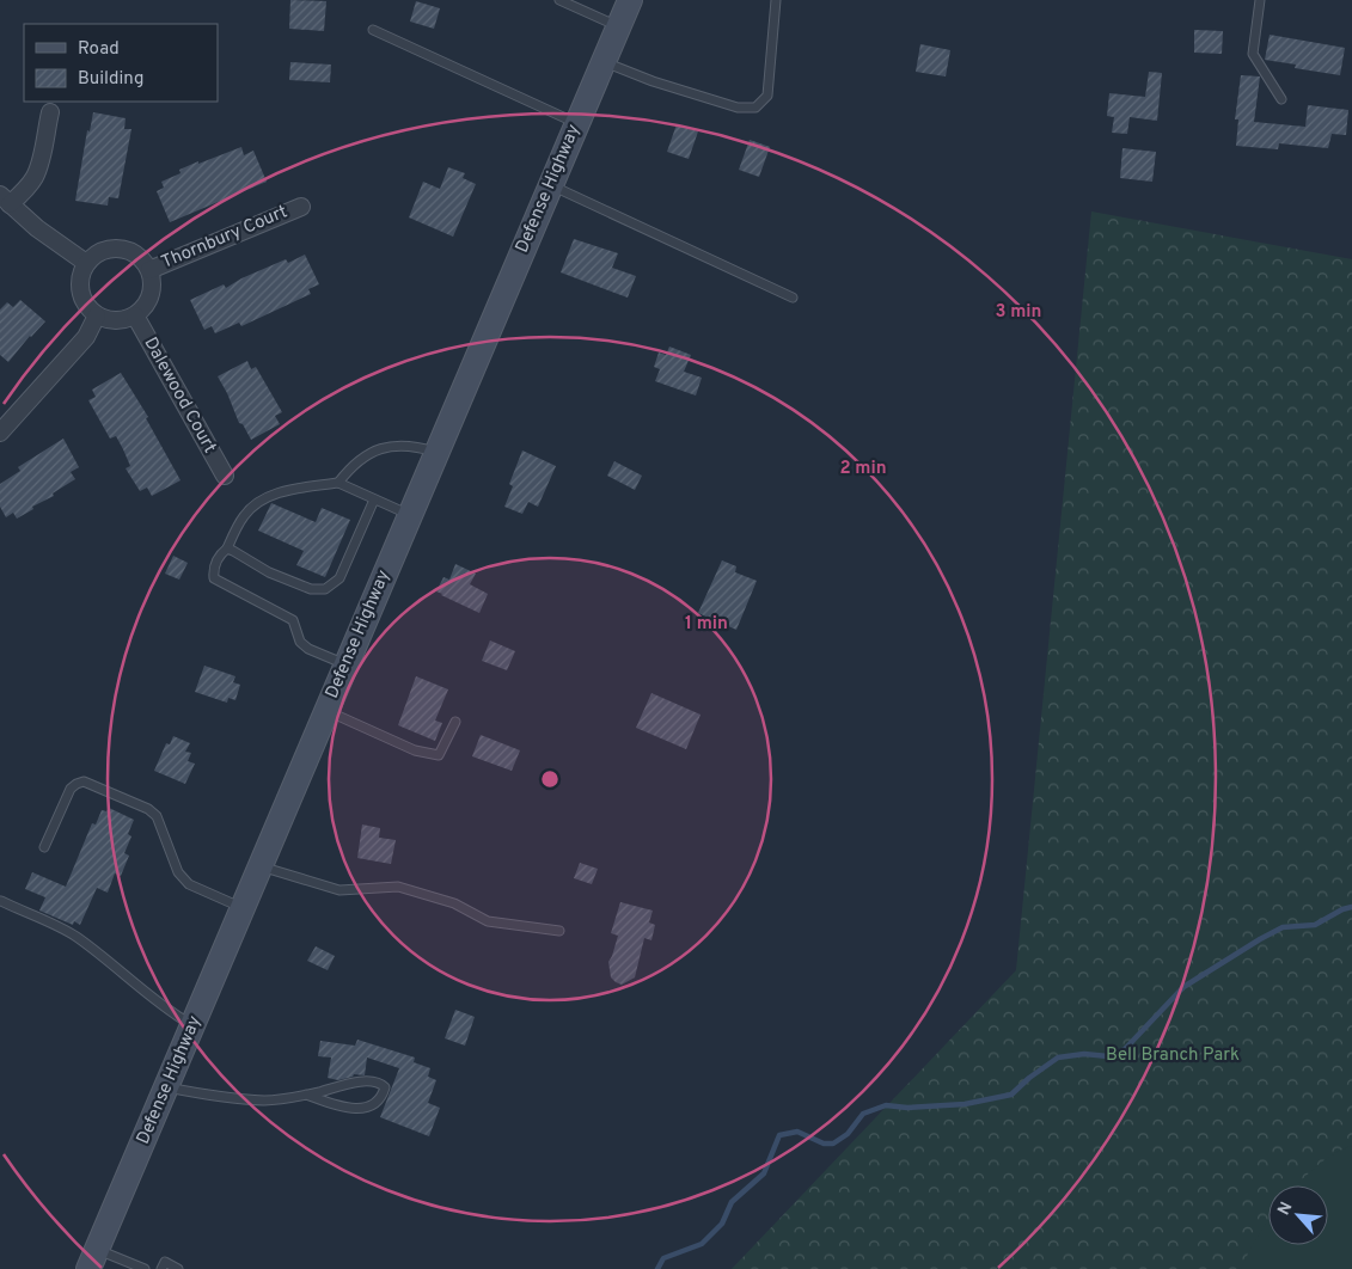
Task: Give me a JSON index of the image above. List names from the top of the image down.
{
  "streets": {
    "main road": ["Defense Highway"],
    "street": ["Thornbury Court", "Dalewood Court"]
  },
  "crossings": [
    ["Thornbury Court", "Dalewood Court"]
  ],
  "parks": ["Bell Branch Park"],
  "legend": ["Road", "Building"],
  "north": "top left",
  "rings": ["3 min", "2 min", "1 min"]
}
